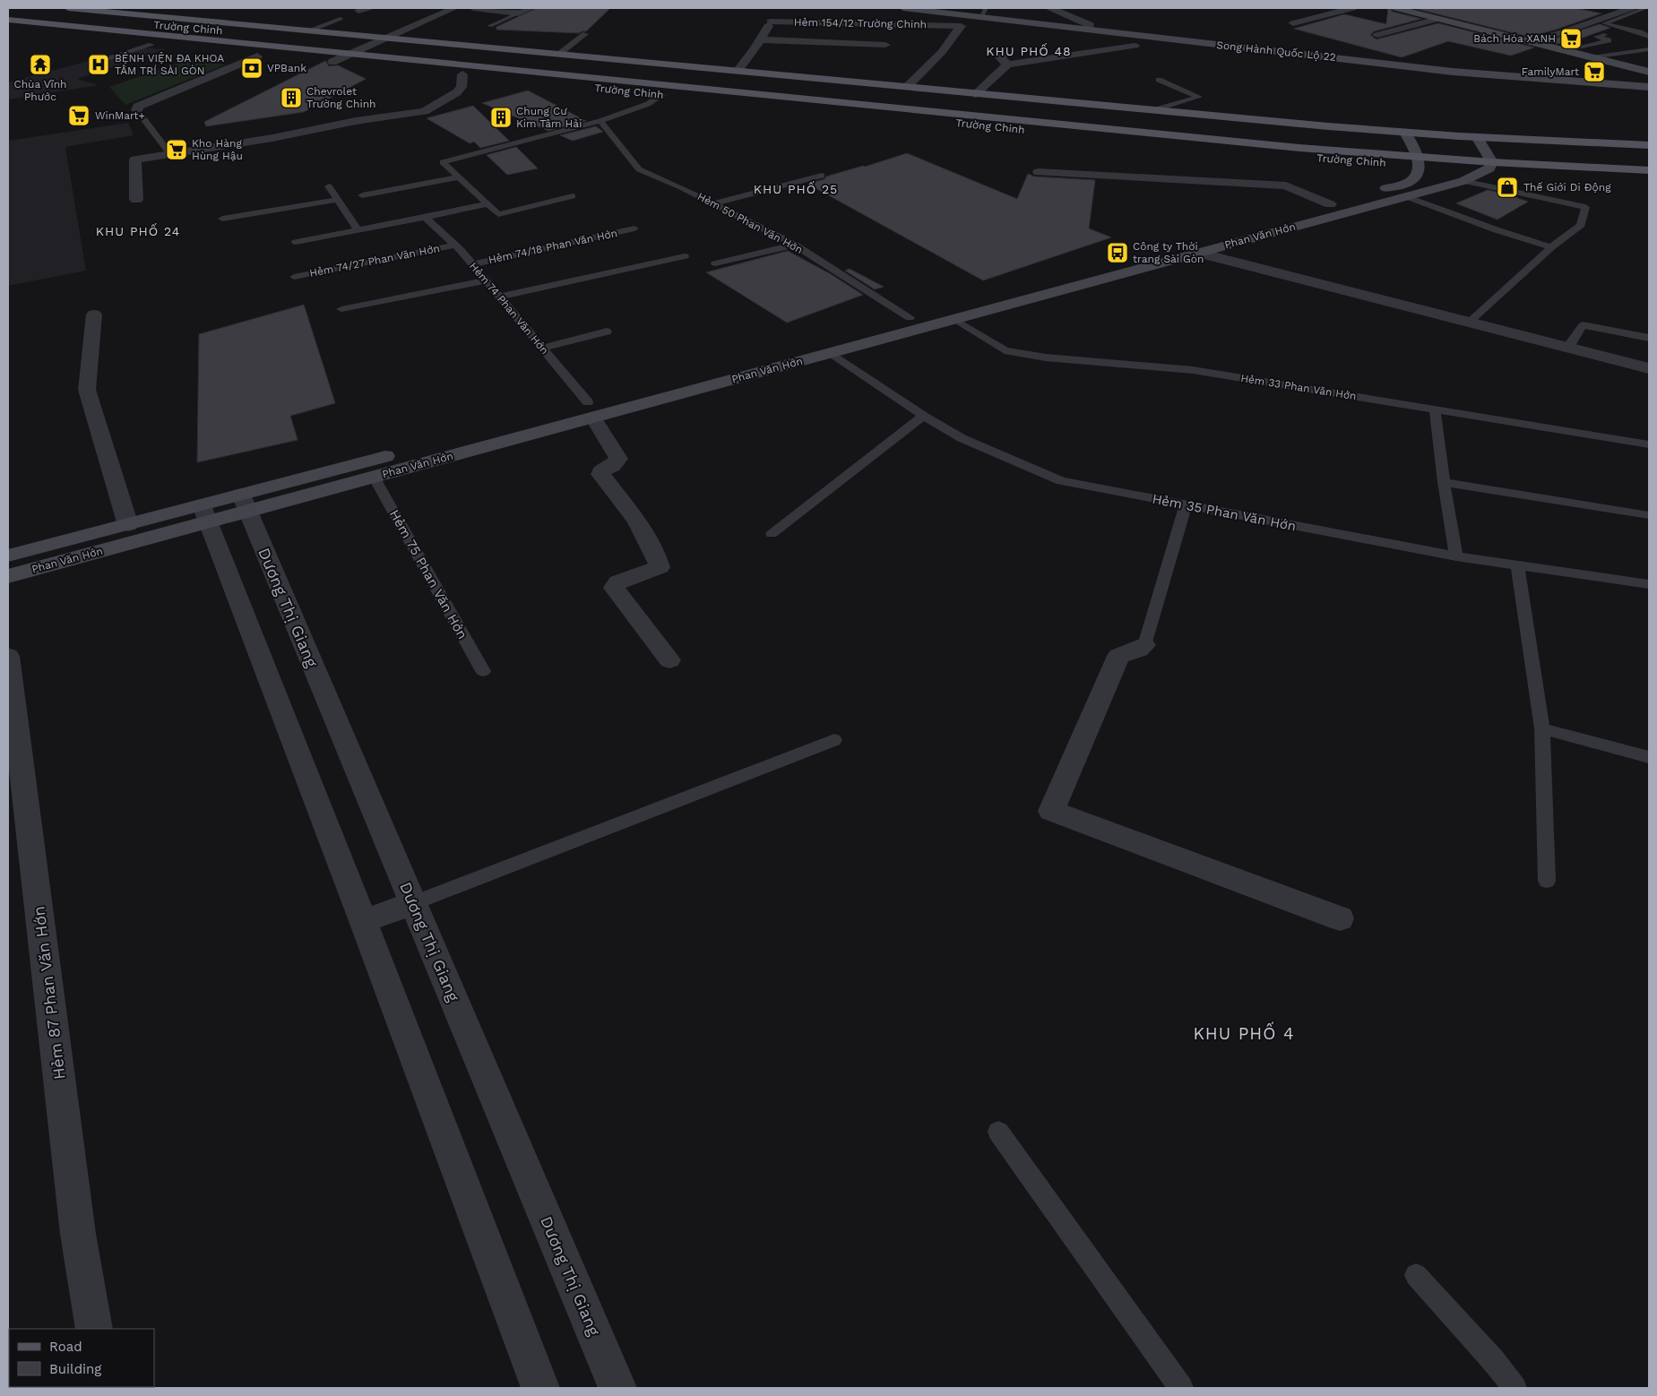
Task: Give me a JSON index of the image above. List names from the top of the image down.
{
  "streets": {
    "main road": ["Trường Chinh", "Song Hành Quốc Lộ 22", "Phan Văn Hớn"],
    "street": ["Hẻm 154/12 Trường Chinh", "Dương Thị Giang", "Hẻm 87 Phan Văn Hớn"],
    "lane": [
      "Hẻm 50 Phan Văn Hớn",
      "Hẻm 74/18 Phan Văn Hớn",
      "Hẻm 74/27 Phan Văn Hớn",
      "Hẻm 74 Phan Văn Hớn",
      "Hẻm 33 Phan Văn Hớn",
      "Hẻm 35 Phan Văn Hớn",
      "Hẻm 75 Phan Văn Hớn"
    ]
  },
  "crossings": [
    ["Hẻm 154/12 Trường Chinh", "Trường Chinh"],
    ["Trường Chinh", "Phan Văn Hớn"],
    ["Hẻm 50 Phan Văn Hớn", "Phan Văn Hớn"],
    ["Phan Văn Hớn", "Hẻm 74 Phan Văn Hớn"],
    ["Phan Văn Hớn", "Hẻm 33 Phan Văn Hớn"],
    ["Phan Văn Hớn", "Hẻm 35 Phan Văn Hớn"],
    ["Phan Văn Hớn", "Hẻm 75 Phan Văn Hớn"],
    ["Phan Văn Hớn", "Dương Thị Giang"],
    ["Hẻm 74/18 Phan Văn Hớn", "Hẻm 74 Phan Văn Hớn"],
    ["Hẻm 74/27 Phan Văn Hớn", "Hẻm 74 Phan Văn Hớn"]
  ],
  "districts": [
    "KHU PHỐ 48",
    "KHU PHỐ 25",
    "KHU PHỐ 24",
    "KHU PHỐ 4"
  ],
  "places": {
    "supermarket": [
      "Bách Hóa XANH",
      "FamilyMart",
      "WinMart+",
      "Kho Hàng Hùng Hậu"
    ],
    "temple": ["Chùa Vĩnh Phước"],
    "hospital": ["BỆNH VIỆN ĐA KHOA TÂM TRÍ SÀI GÒN"],
    "bank": ["VPBank"],
    "building": ["Chevrolet Trường Chinh", "Chung Cư Kim Tâm Hải"],
    "shop": ["Thế Giới Di Động"],
    "bus stop": ["Công ty Thời trang Sài Gòn"]
  },
  "legend": ["Road", "Building"]
}
